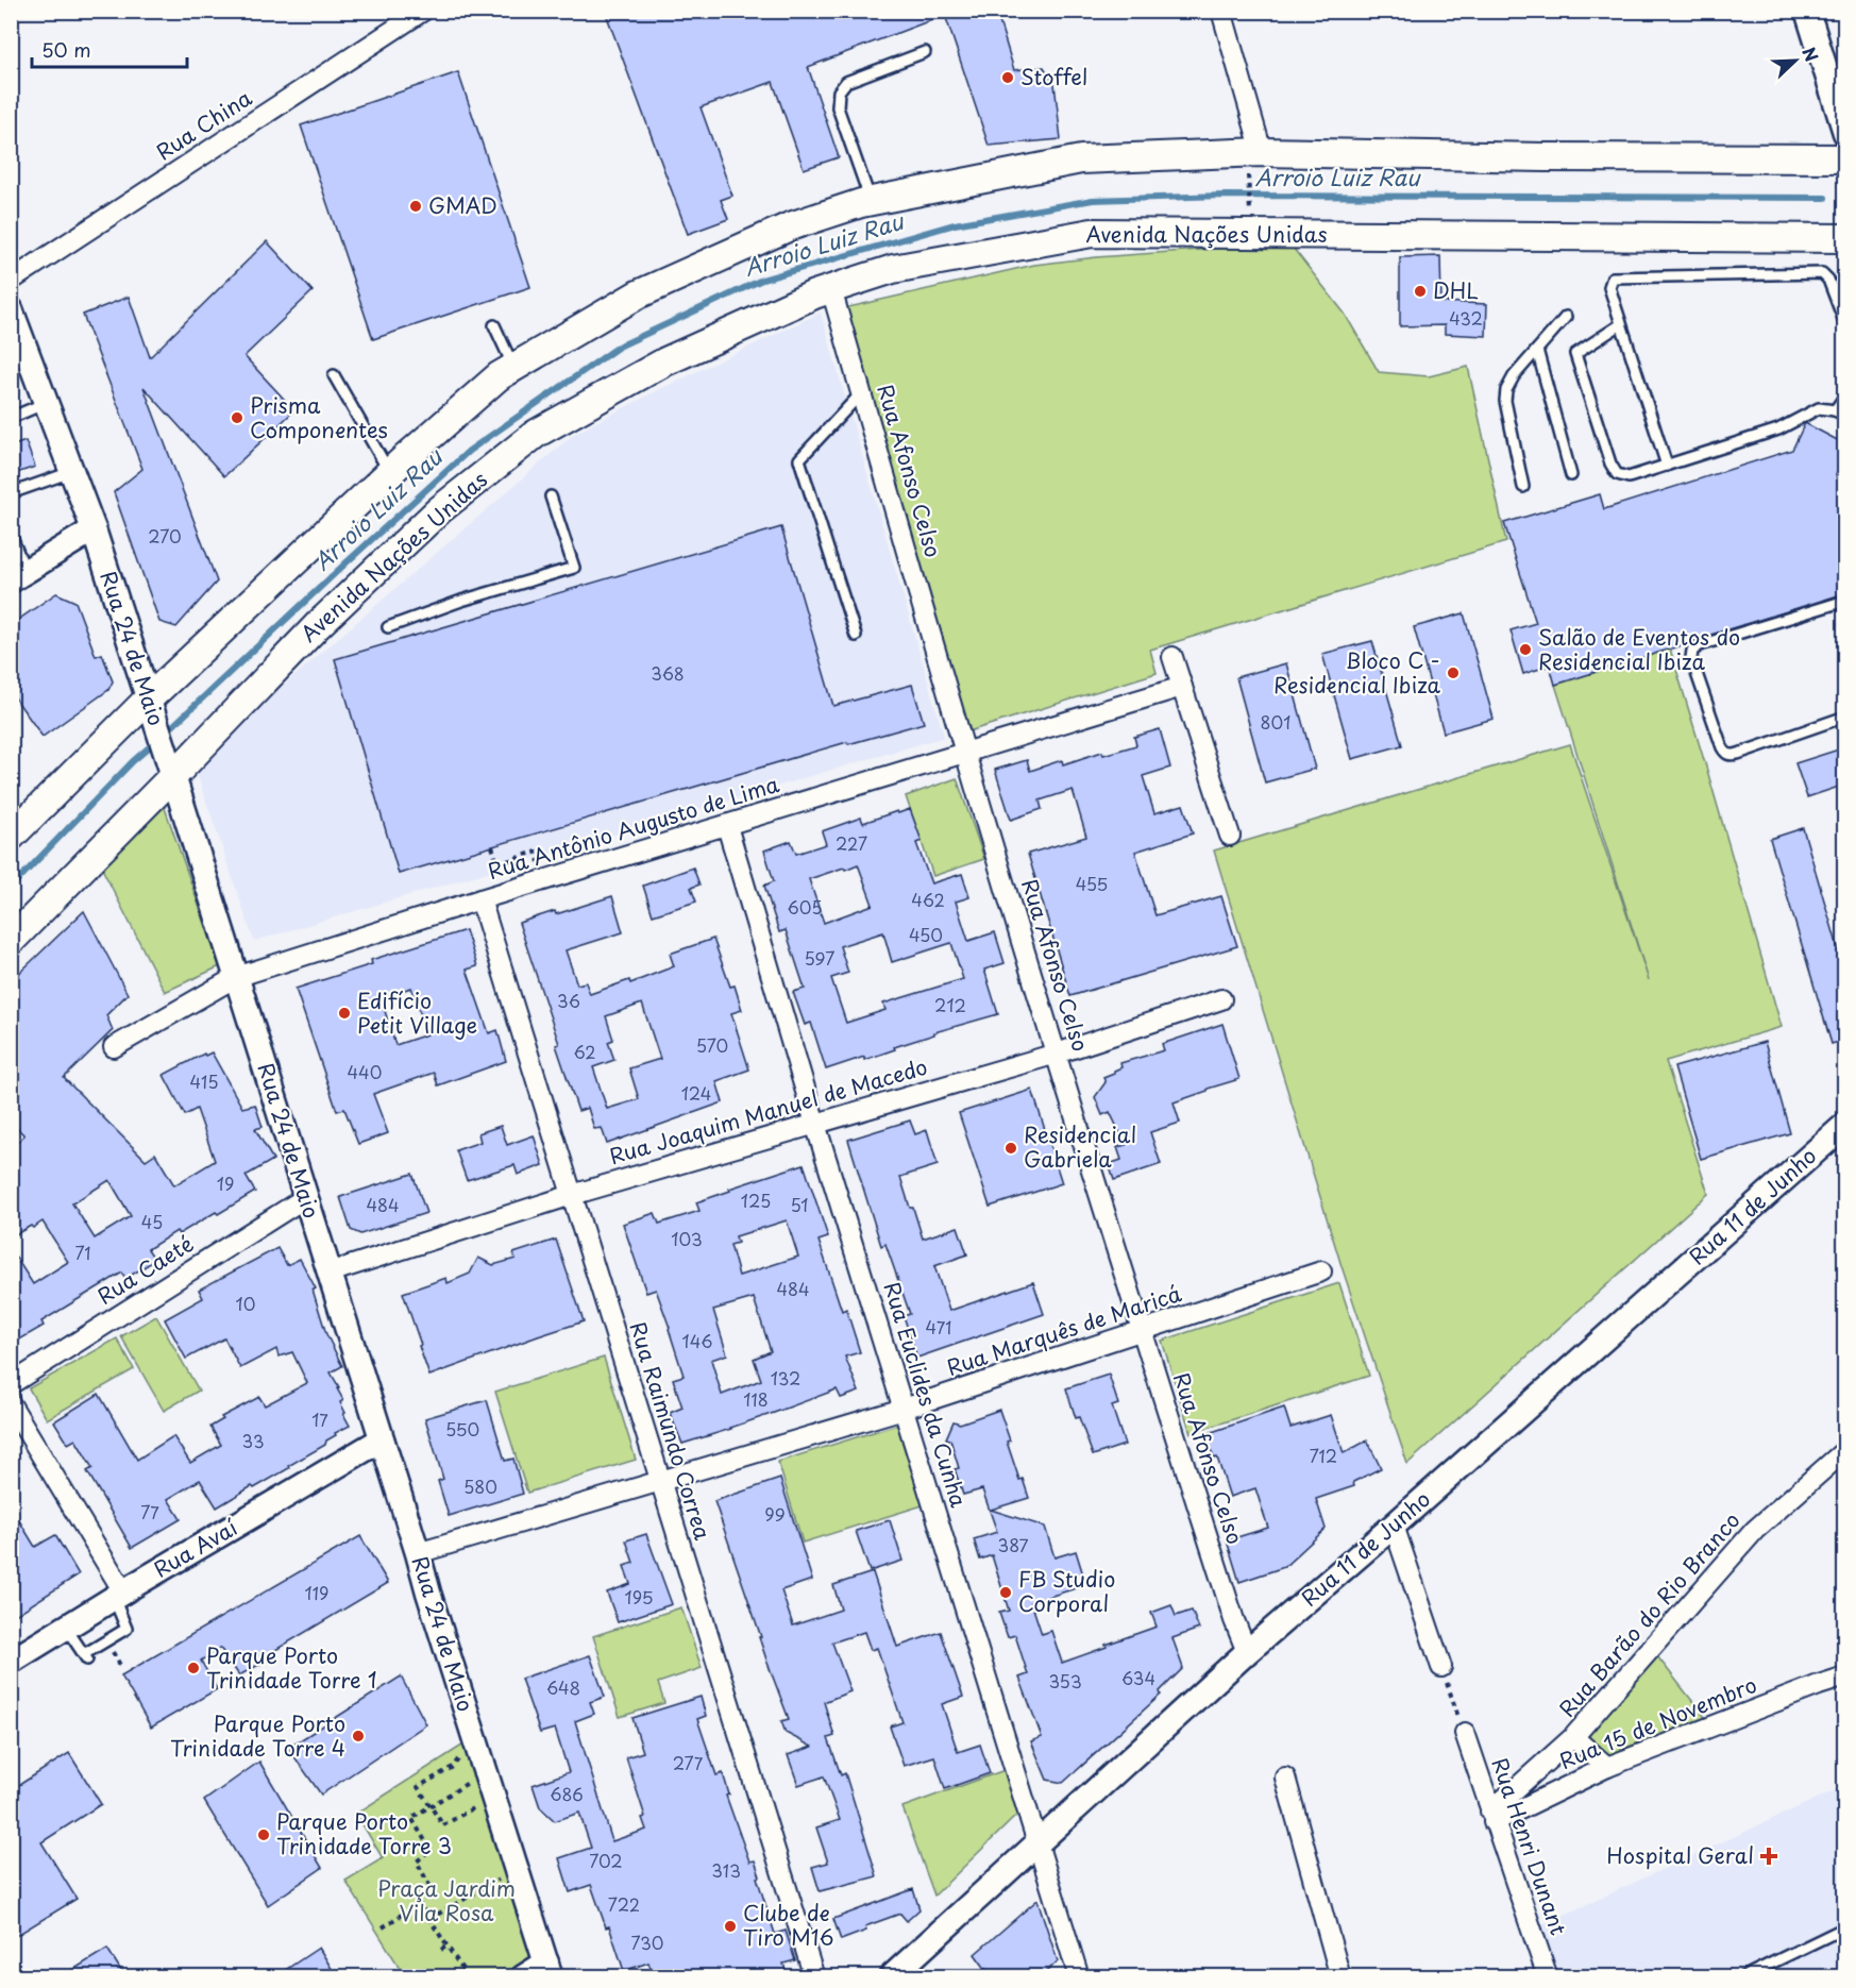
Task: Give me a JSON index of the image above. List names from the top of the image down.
{
  "streets": {
    "main road": ["Avenida Nações Unidas"],
    "street": [
      "Rua China",
      "Rua Afonso Celso",
      "Rua 24 de Maio",
      "Rua Antônio Augusto de Lima",
      "Rua Joaquim Manuel de Macedo",
      "Rua 11 de Junho",
      "Rua Caeté",
      "Rua Marquês de Maricá",
      "Rua Euclides da Cunha",
      "Rua Raimundo Correa",
      "Rua Avaí",
      "Rua Barão do Rio Branco",
      "Rua 15 de Novembro",
      "Rua Henri Dunant"
    ]
  },
  "crossings": [
    ["Avenida Nações Unidas", "Rua Afonso Celso"],
    ["Avenida Nações Unidas", "Rua 24 de Maio"],
    ["Rua Afonso Celso", "Rua Antônio Augusto de Lima"],
    ["Rua Afonso Celso", "Rua Joaquim Manuel de Macedo"],
    ["Rua Afonso Celso", "Rua 11 de Junho"],
    ["Rua Afonso Celso", "Rua Marquês de Maricá"],
    ["Rua 24 de Maio", "Rua Antônio Augusto de Lima"],
    ["Rua 24 de Maio", "Rua Joaquim Manuel de Macedo"],
    ["Rua 24 de Maio", "Rua Caeté"],
    ["Rua 24 de Maio", "Rua Marquês de Maricá"],
    ["Rua 24 de Maio", "Rua Avaí"],
    ["Rua Antônio Augusto de Lima", "Rua Euclides da Cunha"],
    ["Rua Antônio Augusto de Lima", "Rua Raimundo Correa"],
    ["Rua Joaquim Manuel de Macedo", "Rua Euclides da Cunha"],
    ["Rua Joaquim Manuel de Macedo", "Rua Raimundo Correa"],
    ["Rua 11 de Junho", "Rua Euclides da Cunha"],
    ["Rua Marquês de Maricá", "Rua Euclides da Cunha"],
    ["Rua Marquês de Maricá", "Rua Raimundo Correa"],
    ["Rua Barão do Rio Branco", "Rua 15 de Novembro"],
    ["Rua Barão do Rio Branco", "Rua Henri Dunant"],
    ["Rua 15 de Novembro", "Rua Henri Dunant"]
  ],
  "water": ["Arroio Luiz Rau"],
  "parks": ["Praça Jardim Vila Rosa"],
  "places": {
    "other": [
      "Stoffel",
      "GMAD",
      "DHL",
      "Prisma Componentes",
      "Salão de Eventos do Residencial Ibiza",
      "Bloco C - Residencial Ibiza",
      "Edifício Petit Village",
      "Residencial Gabriela",
      "FB Studio Corporal",
      "Parque Porto Trinidade Torre 1",
      "Parque Porto Trinidade Torre 4",
      "Parque Porto Trinidade Torre 3",
      "Clube de Tiro M16"
    ],
    "health": ["Hospital Geral"]
  },
  "house_numbers": [
    "432",
    "270",
    "368",
    "801",
    "227",
    "455",
    "462",
    "605",
    "450",
    "597",
    "36",
    "212",
    "570",
    "62",
    "440",
    "415",
    "124",
    "19",
    "125",
    "484",
    "51",
    "45",
    "103",
    "71",
    "484",
    "10",
    "471",
    "146",
    "132",
    "118",
    "17",
    "550",
    "33",
    "712",
    "580",
    "77",
    "99",
    "387",
    "119",
    "195",
    "634",
    "353",
    "648",
    "277",
    "686",
    "702",
    "313",
    "722",
    "730"
  ],
  "scale_bar": "50 m",
  "north": "top right"
}
